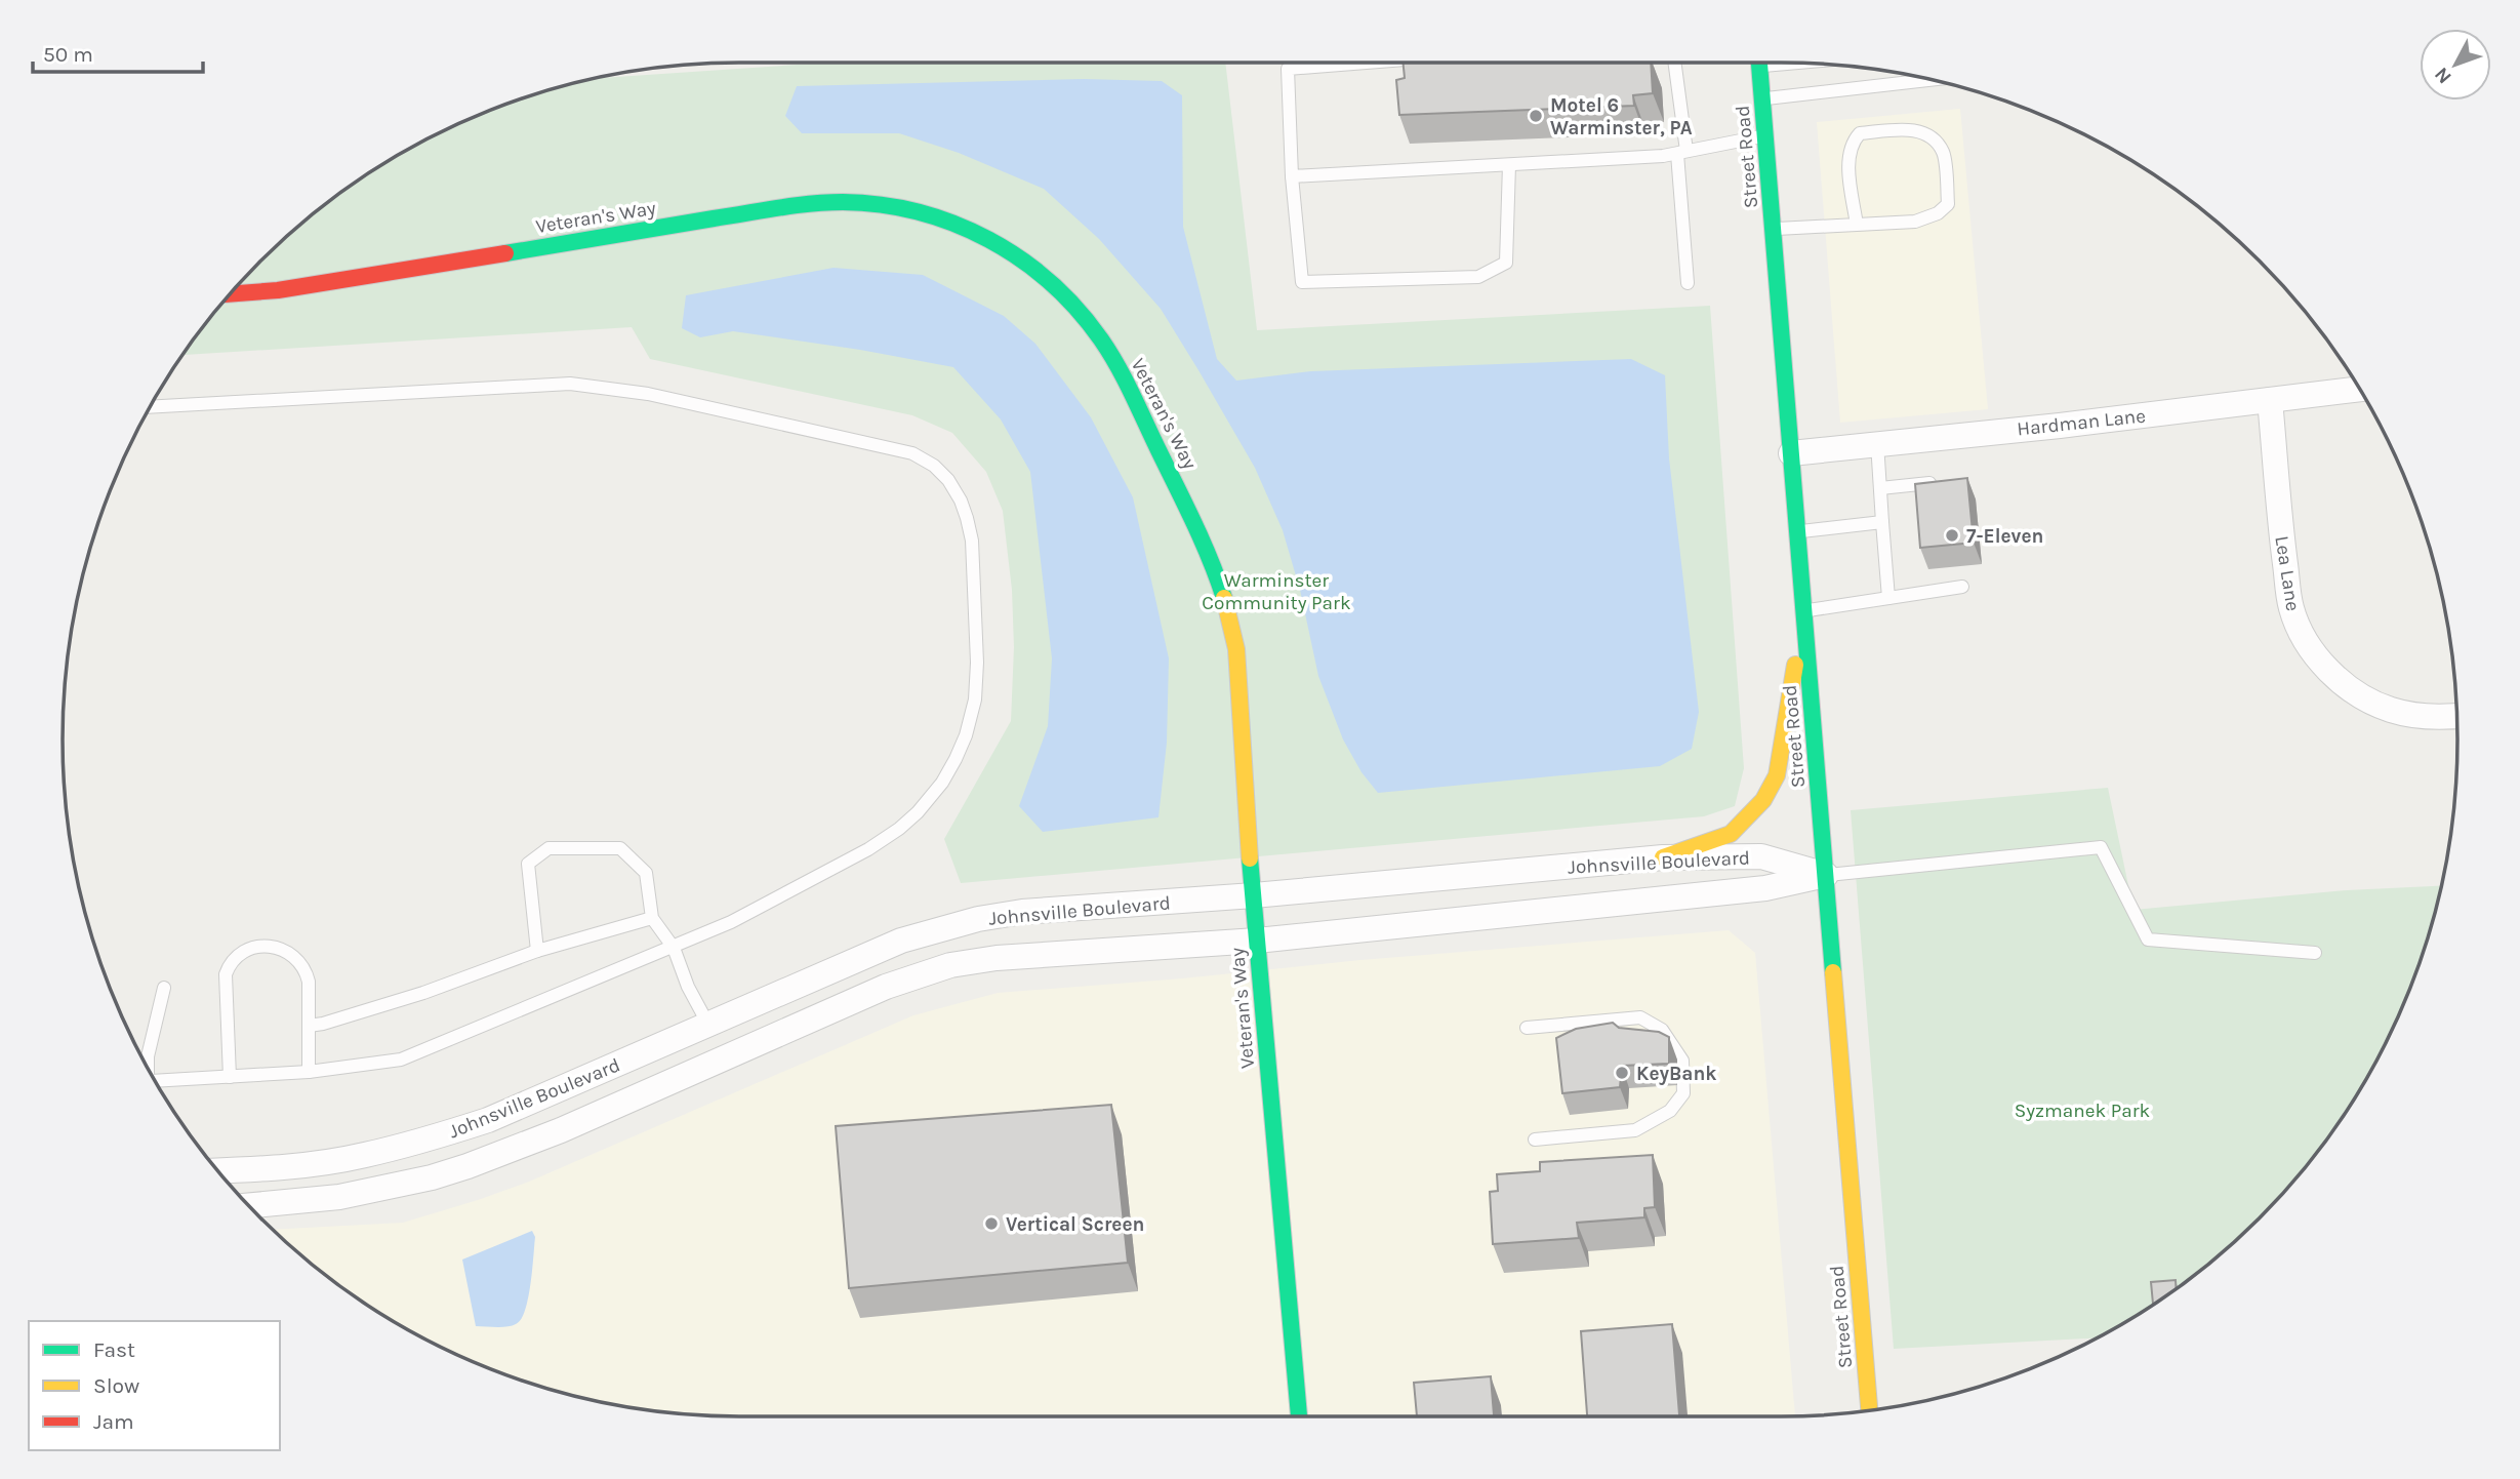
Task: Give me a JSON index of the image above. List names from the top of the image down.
{
  "streets": {
    "street": [
      "Street Road",
      "Veteran's Way",
      "Hardman Lane",
      "Lea Lane",
      "Johnsville Boulevard"
    ]
  },
  "crossings": [
    ["Street Road", "Hardman Lane"],
    ["Street Road", "Johnsville Boulevard"],
    ["Veteran's Way", "Johnsville Boulevard"],
    ["Hardman Lane", "Lea Lane"]
  ],
  "parks": ["Warminster Community Park", "Syzmanek Park"],
  "places": [
    "Motel 6 Warminster, PA",
    "7-Eleven",
    "KeyBank",
    "Vertical Screen"
  ],
  "legend": ["Fast", "Slow", "Jam"],
  "scale_bar": "50 m",
  "north": "bottom left"
}
